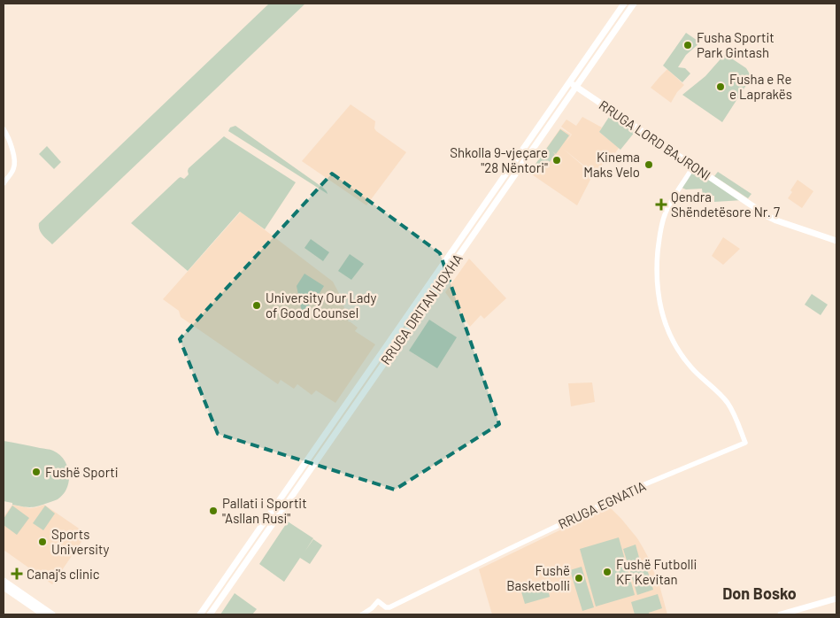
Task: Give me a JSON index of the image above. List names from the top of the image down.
{
  "streets": {
    "main road": ["RRUGA LORD BAJRONI", "RRUGA DRITAN HOXHA"],
    "street": ["RRUGA EGNATIA"]
  },
  "crossings": [
    ["RRUGA LORD BAJRONI", "RRUGA DRITAN HOXHA"],
    ["RRUGA LORD BAJRONI", "RRUGA EGNATIA"]
  ],
  "districts": ["Don Bosko"],
  "places": {
    "other": [
      "Fusha Sportit Park Gintash",
      "Fusha e Re e Laprakës",
      "Shkolla 9-vjeçare \"28 Nëntori\"",
      "Kinema Maks Velo",
      "University Our Lady of Good Counsel",
      "Fushë Sporti",
      "Pallati i Sportit \"Asllan Rusi\"",
      "Sports University",
      "Fushë Futbolli KF Kevitan",
      "Fushë Basketbolli"
    ],
    "health": ["Qendra Shëndetësore Nr. 7", "Canaj's clinic"]
  }
}
